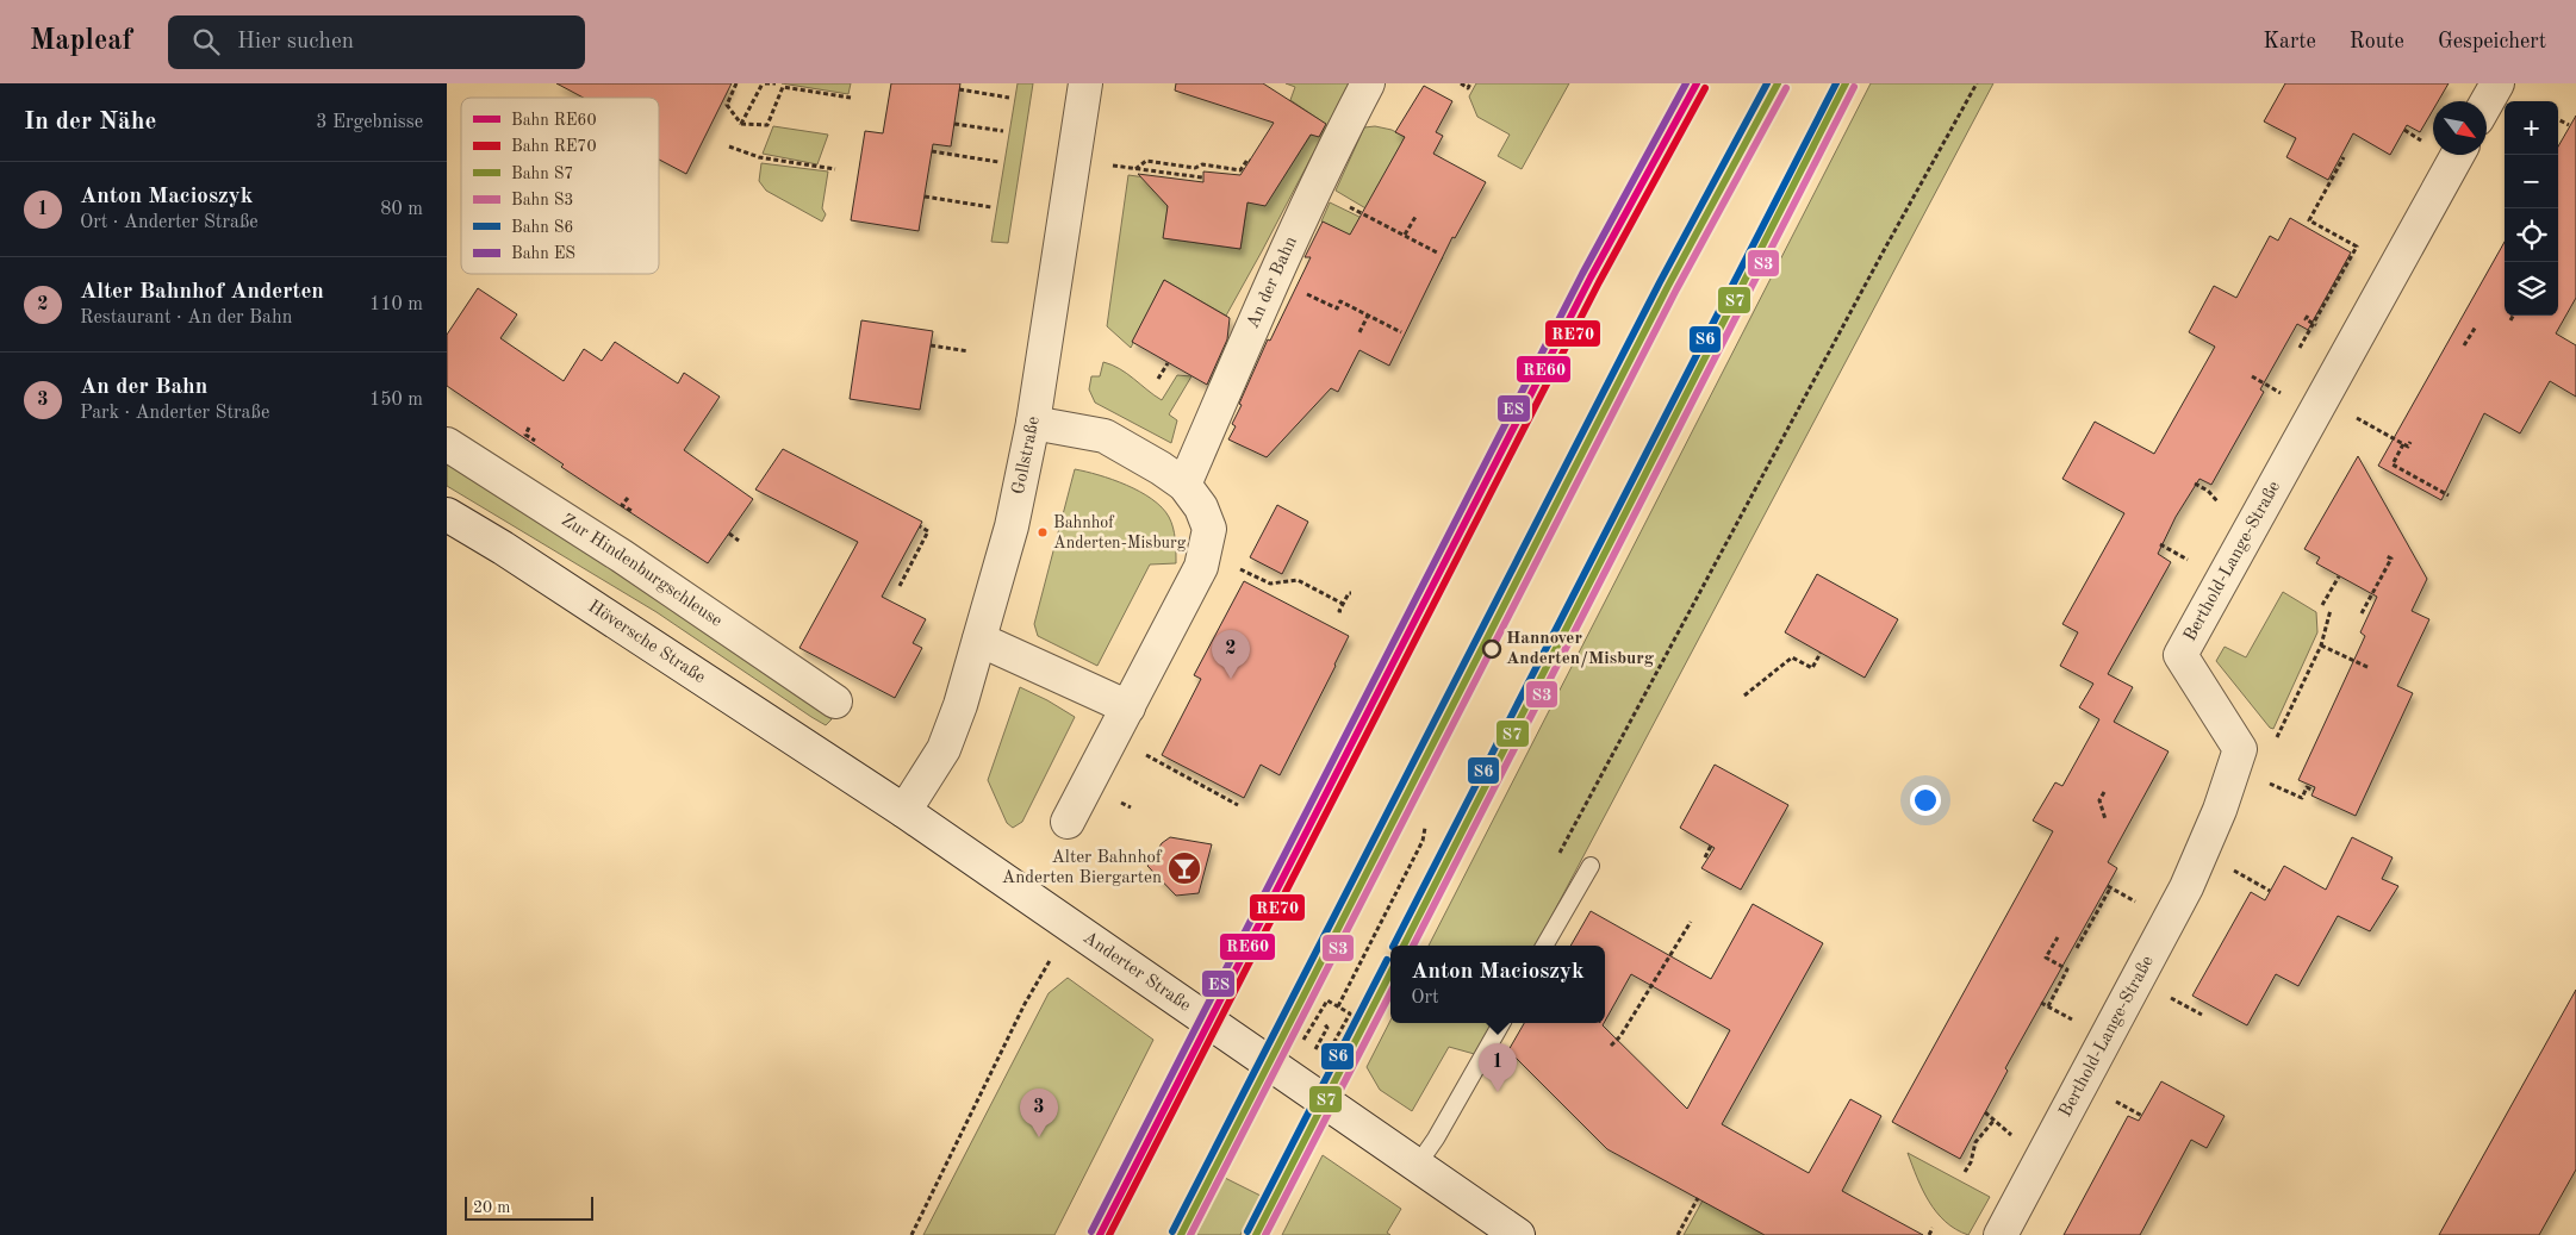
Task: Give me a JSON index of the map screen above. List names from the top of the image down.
{
  "streets": {
    "street": [
      "An der Bahn",
      "Gollstraße",
      "Berthold-Lange-Straße",
      "Zur Hindenburgschleuse",
      "Höversche Straße",
      "Anderter Straße"
    ]
  },
  "crossings": [
    ["Gollstraße", "Anderter Straße"],
    ["Höversche Straße", "Anderter Straße"]
  ],
  "places": {
    "other": ["Bahnhof Anderten-Misburg", "Hannover Anderten/Misburg"],
    "bar": ["Alter Bahnhof Anderten Biergarten"]
  },
  "lines": [
    "rail line RE60",
    "rail line S7",
    "rail line S6",
    "rail line ES",
    "rail line S3",
    "rail line RE70"
  ],
  "legend": [
    "Bahn RE60",
    "Bahn RE70",
    "Bahn S7",
    "Bahn S3",
    "Bahn S6",
    "Bahn ES"
  ],
  "scale_bar": "20 m",
  "north": "bottom right",
  "page": {
    "header": "Mapleaf",
    "search": "Hier suchen",
    "nav": ["Karte", "Route", "Gespeichert"],
    "heading": ["In der Nähe", "3 Ergebnisse"],
    "map_buttons": ["+", "−"],
    "list": [
      {
        "mark": "1",
        "name": "Anton Macioszyk",
        "note": "Ort · Anderter Straße",
        "value": "80 m"
      },
      {
        "mark": "2",
        "name": "Alter Bahnhof Anderten",
        "note": "Restaurant · An der Bahn",
        "value": "110 m"
      },
      {
        "mark": "3",
        "name": "An der Bahn",
        "note": "Park · Anderter Straße",
        "value": "150 m"
      }
    ],
    "pins": ["2", "1", "3"],
    "popup": ["Anton Macioszyk", "Ort"],
    "scale": "20 m"
  }
}
